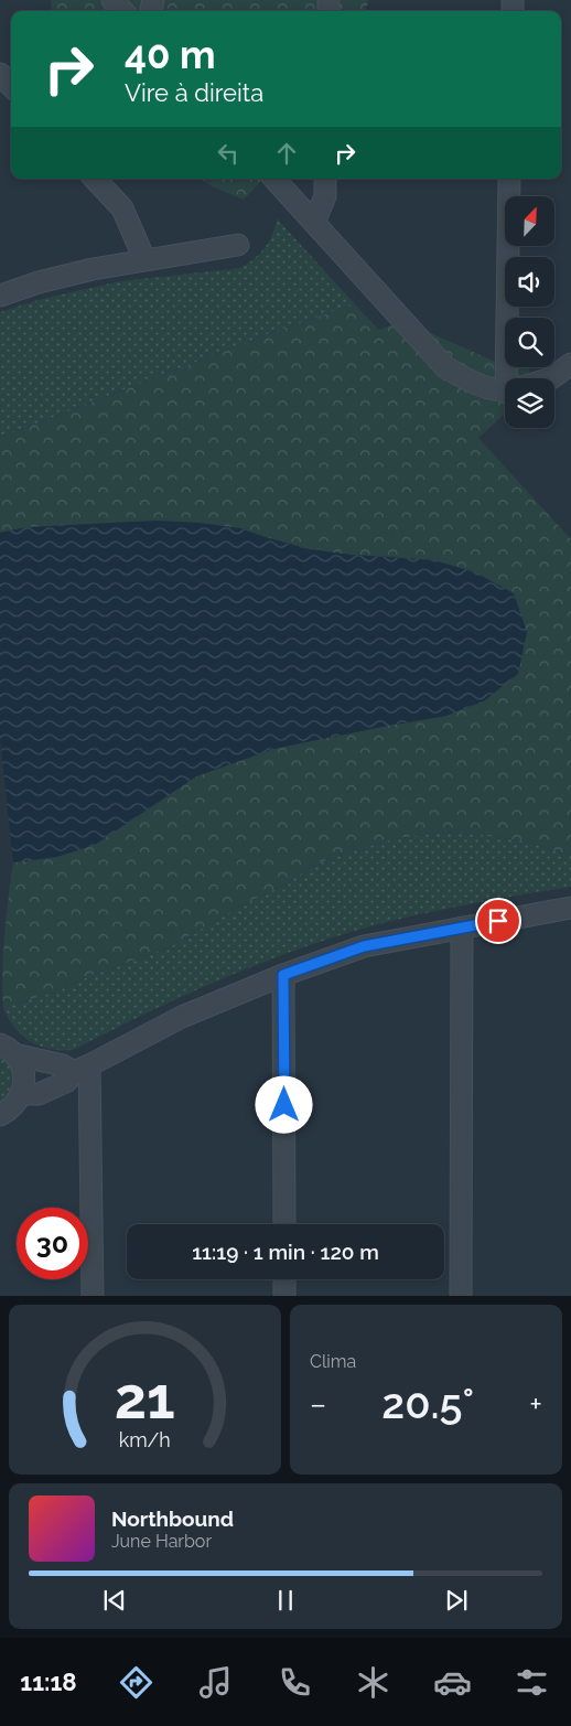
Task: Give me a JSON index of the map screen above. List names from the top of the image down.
{
  "north": "top right",
  "page": {
    "turn": ["40 m", "Vire à direita"],
    "limit": "30",
    "trip": "11:19 · 1 min · 120 m",
    "tile": "Clima",
    "heat": ["−", "20.5°", "+"],
    "song": ["Northbound", "June Harbor"],
    "tabs": "11:18",
    "gauge": ["21", "km/h"]
  }
}
